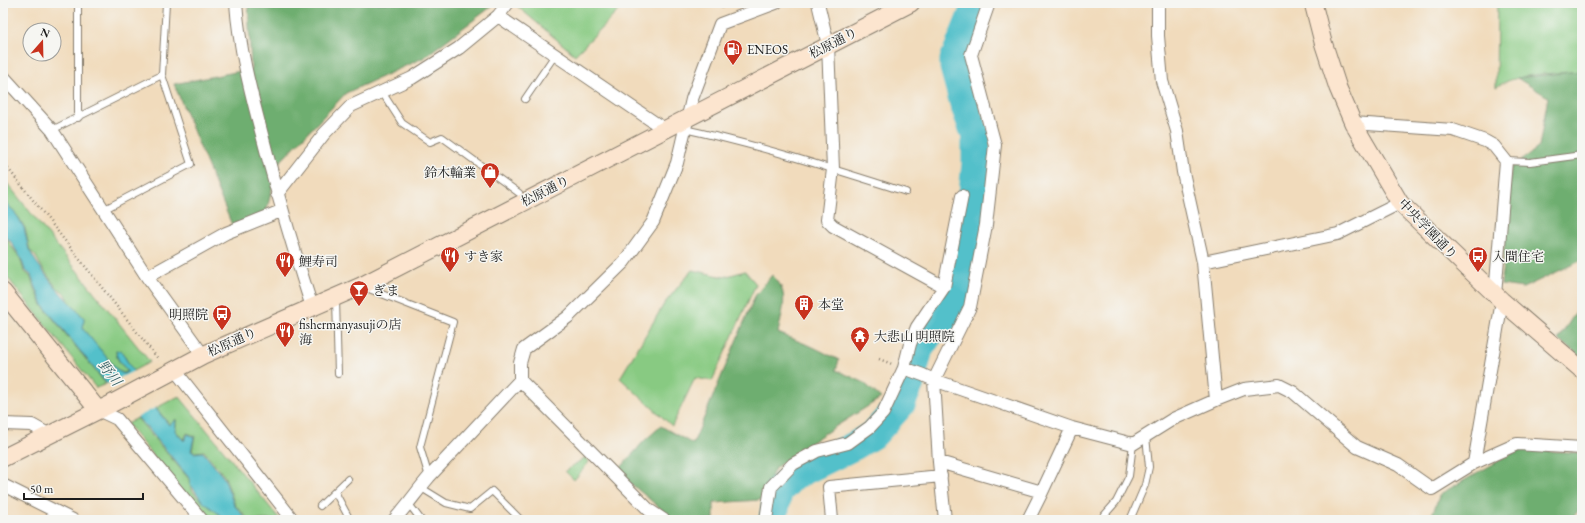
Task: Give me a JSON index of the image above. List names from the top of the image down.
{
  "streets": {
    "main road": ["松原通り", "中央学園通り"]
  },
  "water": ["野川"],
  "places": {
    "fuel station": ["ENEOS"],
    "shop": ["鈴木輪業"],
    "restaurant": ["すき家", "鯉寿司", "fishermanyasujiの店 海"],
    "bus stop": ["入間住宅", "明照院"],
    "bar": ["ぎま"],
    "building": ["本堂"],
    "temple": ["大悲山 明照院"]
  },
  "scale_bar": "50 m",
  "north": "top"
}
